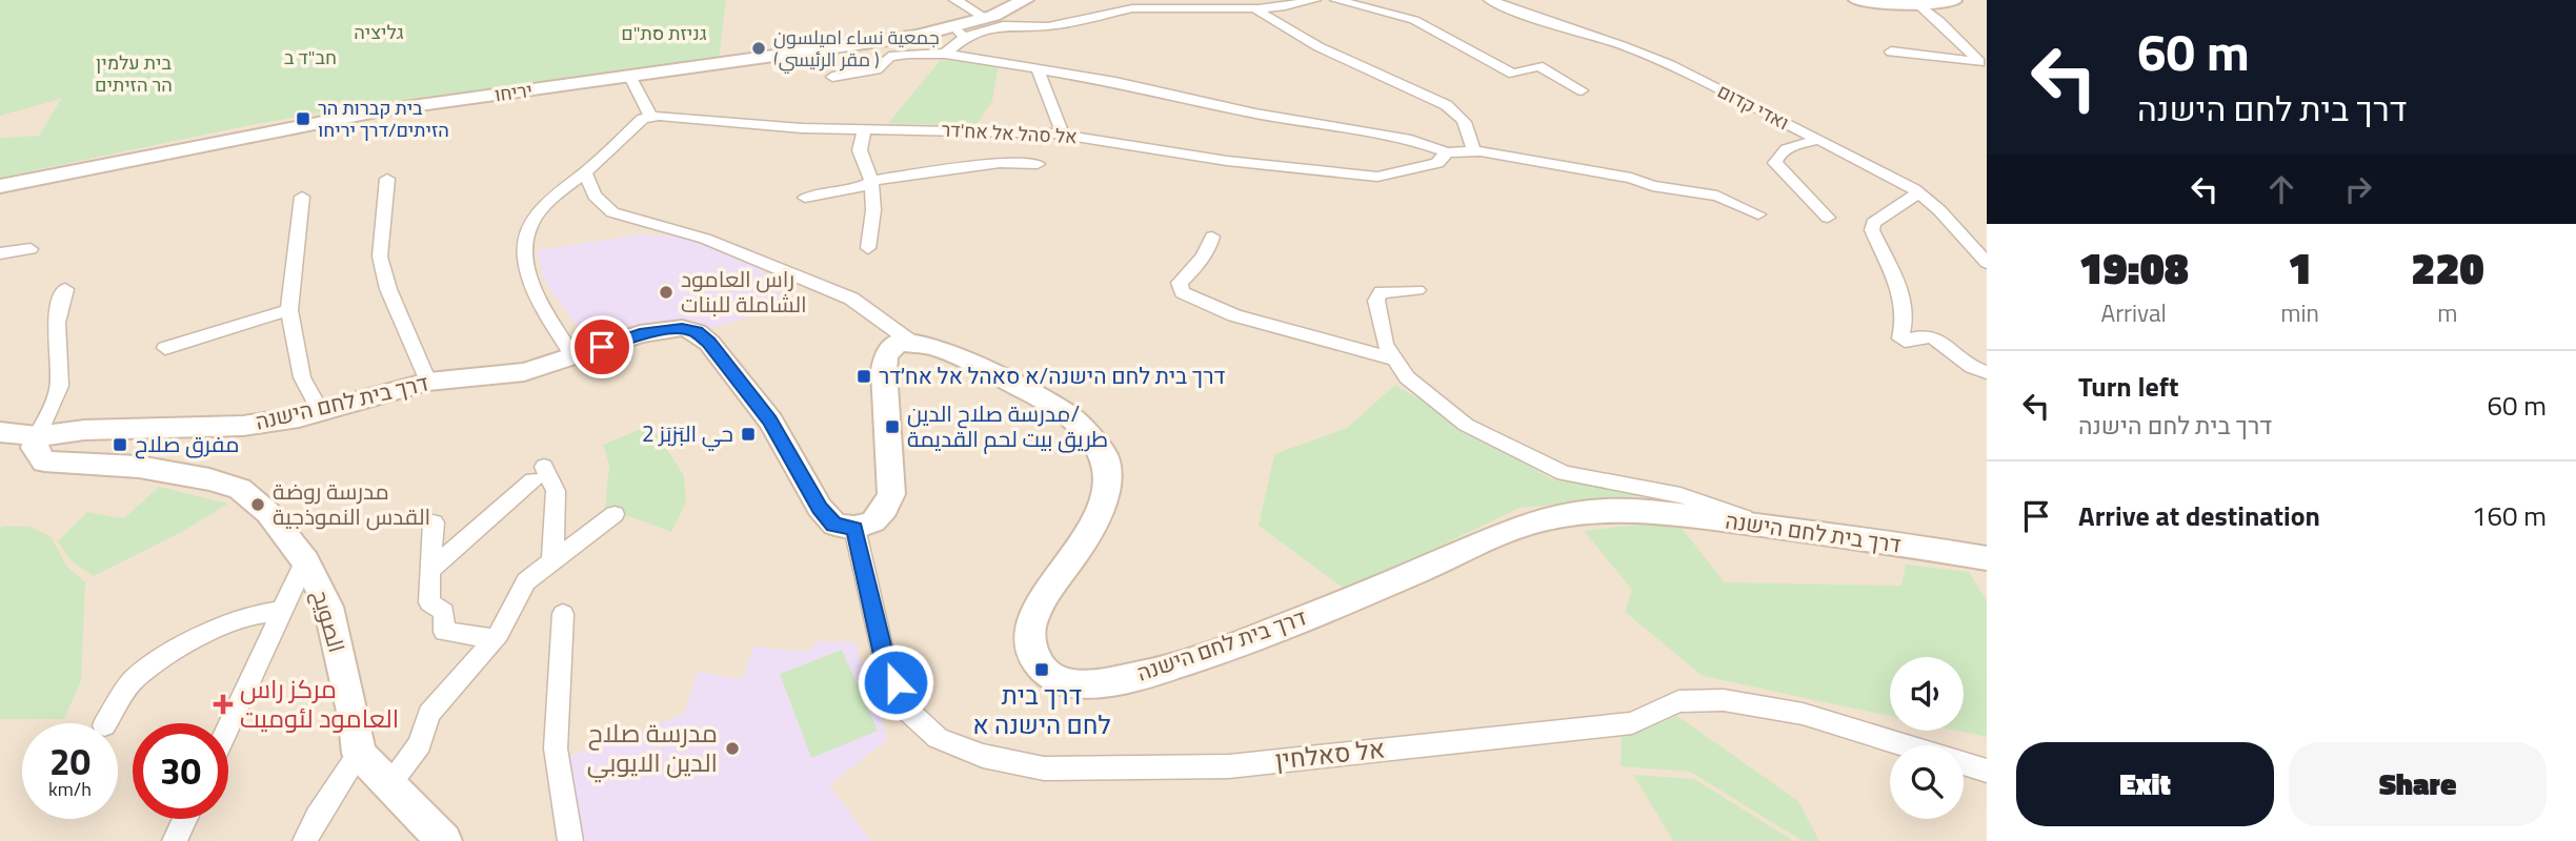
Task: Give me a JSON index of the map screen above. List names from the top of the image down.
{
  "streets": {
    "street": [
      "יריחו",
      "ואדי קדום",
      "אל סהל אל אח'דר",
      "דרך בית לחם הישנה",
      "الصويح",
      "אל סאלחין"
    ]
  },
  "crossings": [
    ["דרך בית לחם הישנה", "الصويح"],
    ["דרך בית לחם הישנה", "אל סאלחין"]
  ],
  "parks": [
    "גליציה",
    "גניזת סת\"ם",
    "חב\"ד ב",
    "בית עלמין הר הזיתים"
  ],
  "places": {
    "other": [
      "جمعية نساء اميلسون (مقر الرئيسي )",
      "راس العامود الشاملة للبنات",
      "مدرسة روضة القدس النموذجية",
      "مدرسة صلاح الدين الايوبي"
    ],
    "transit": [
      "בית קברות הר הזיתים/דרך יריחו",
      "דרך בית לחם הישנה/א סאהל אל אח׳דר",
      "مدرسة صلاح الدين/ طريق بيت لحم القديمة",
      "حي البَزبَز 2",
      "مفرق صلاح",
      "דרך בית לחם הישנה א"
    ],
    "health": ["مركز راس العامود لئوميت"]
  },
  "page": {
    "turn": ["60 m", "דרך בית לחם הישנה"],
    "eta": [
      "19:08",
      "Arrival",
      "1",
      "min",
      "220",
      "m"
    ],
    "list": [
      {
        "name": "Turn left",
        "note": "דרך בית לחם הישנה",
        "value": "60 m"
      },
      {
        "name": "Arrive at destination",
        "value": "160 m"
      }
    ],
    "speed": "20 km/h",
    "limit": "30",
    "buttons": ["Exit", "Share"]
  }
}
